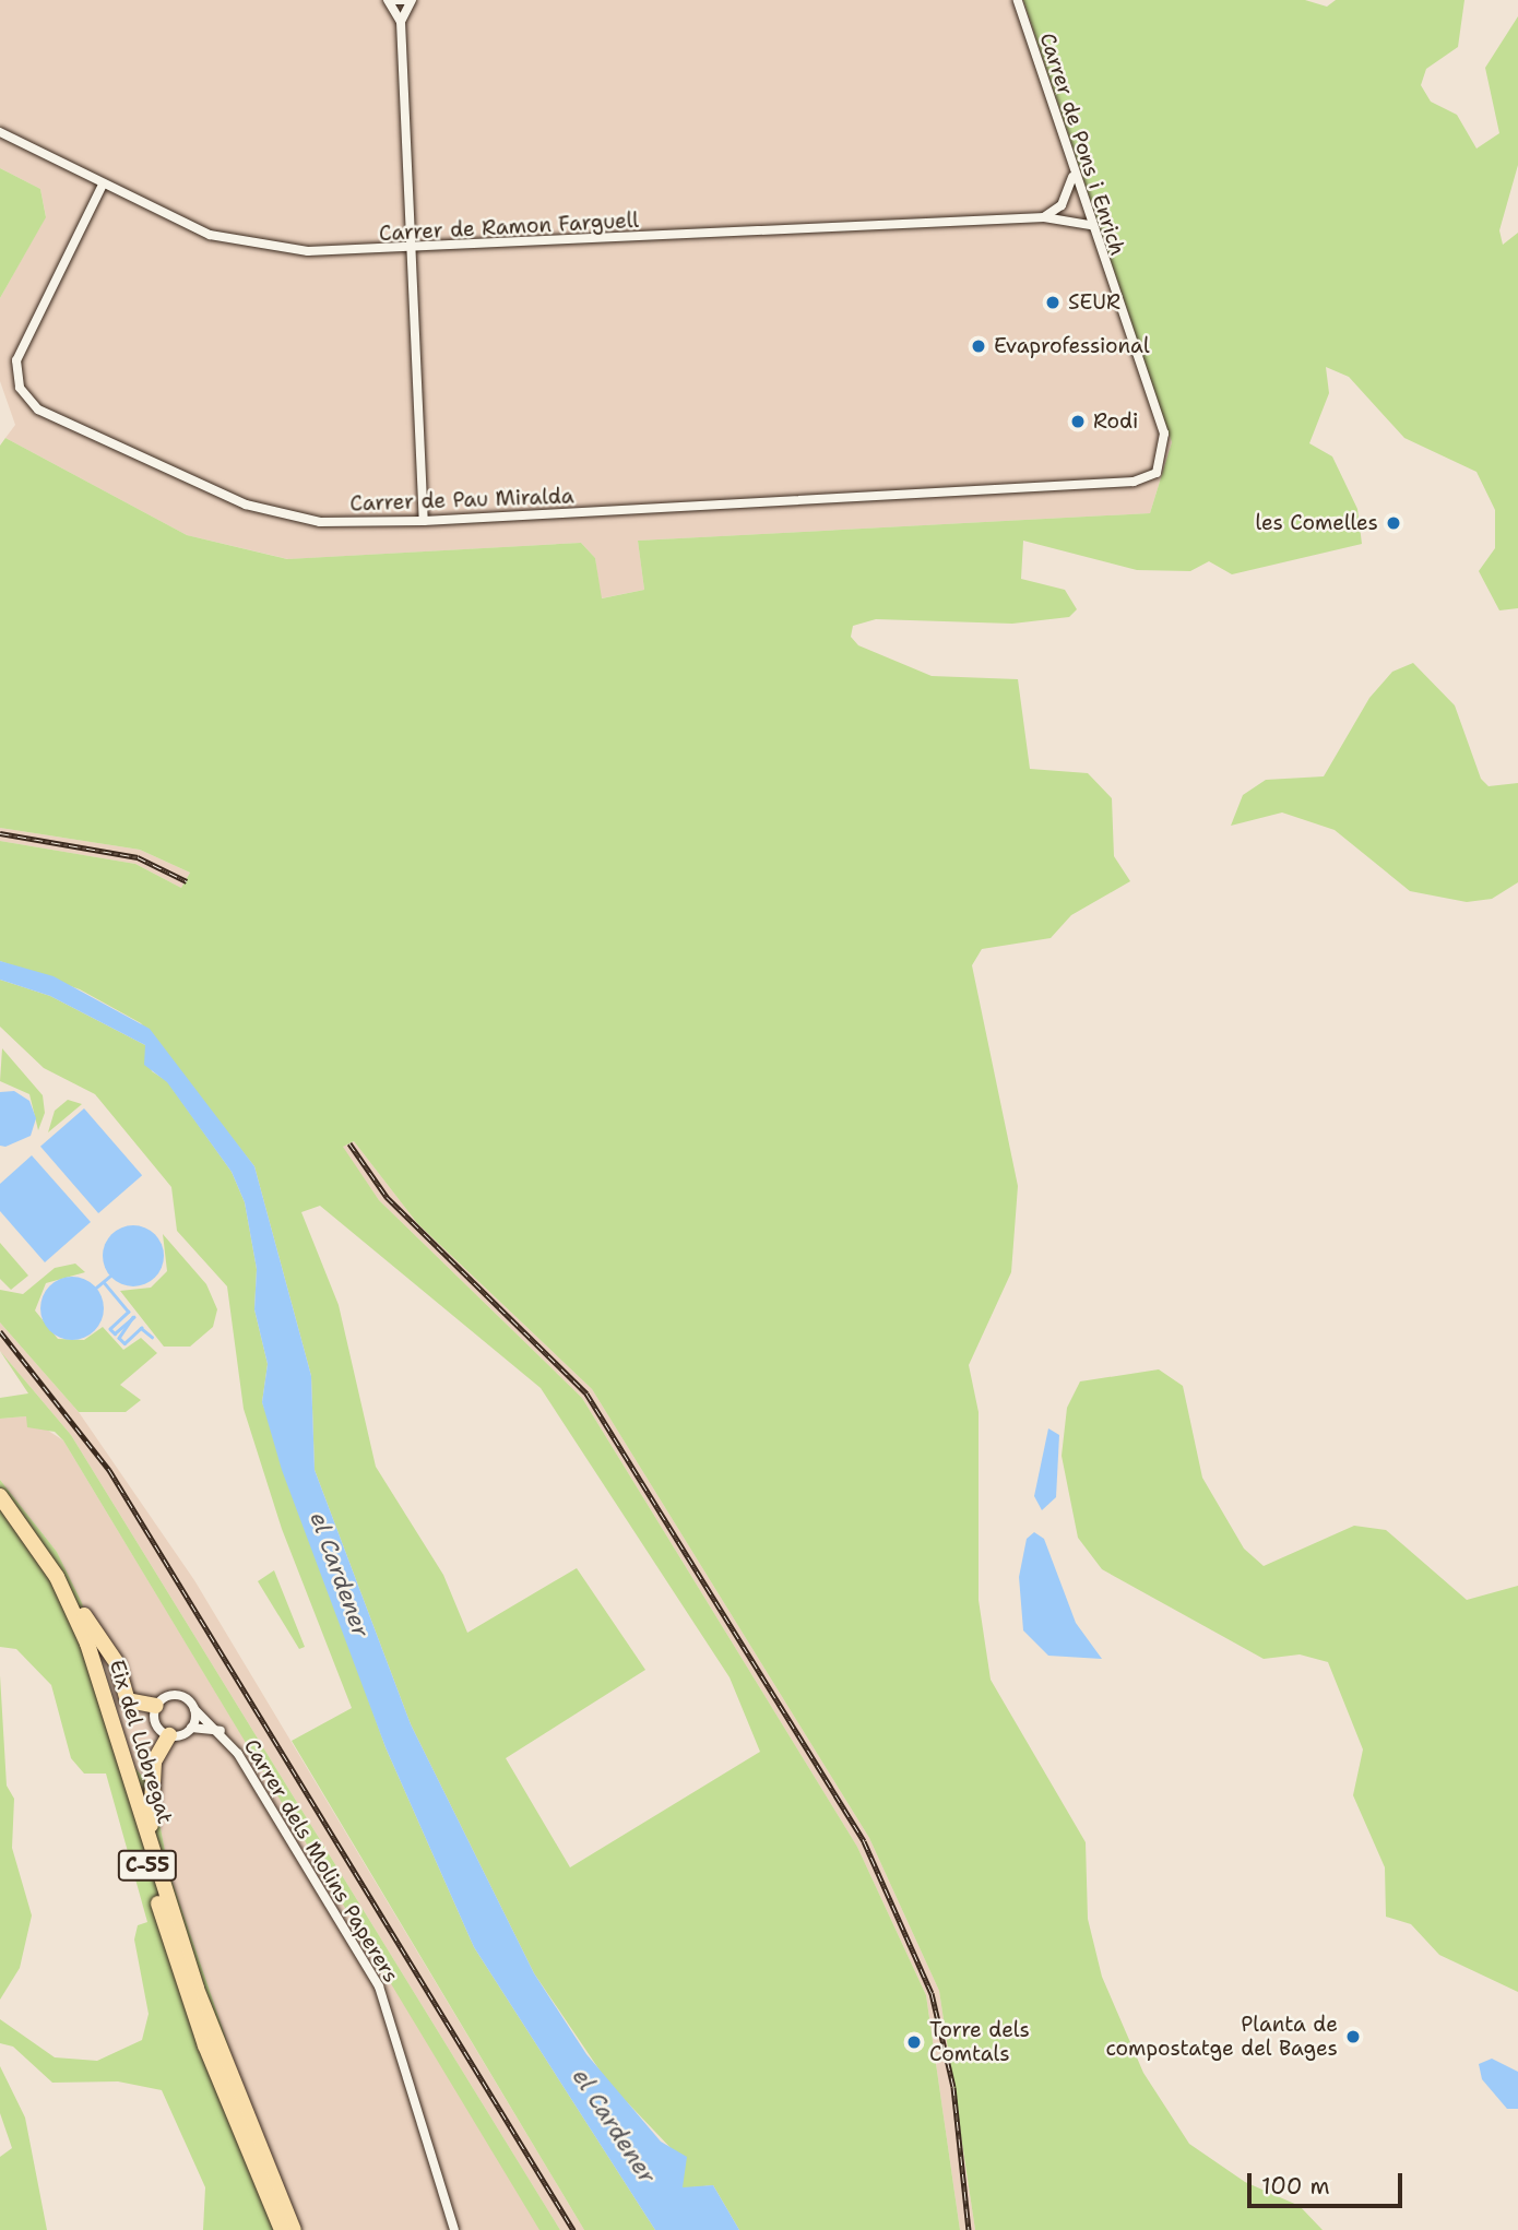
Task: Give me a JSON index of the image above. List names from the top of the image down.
{
  "streets": {
    "highway": ["Eix del Llobregat", "C-55"],
    "street": [
      "Carrer de Pons i Enrich",
      "Carrer de Ramon Farguell",
      "Carrer de Pau Miralda",
      "Carrer dels Molins Paperers"
    ]
  },
  "crossings": [
    ["Carrer de Pons i Enrich", "Carrer de Ramon Farguell"],
    ["Carrer de Pons i Enrich", "Carrer de Pau Miralda"],
    ["Carrer de Ramon Farguell", "Carrer de Pau Miralda"]
  ],
  "water": ["el Cardener"],
  "places": [
    "SEUR",
    "Evaprofessional",
    "Rodi",
    "les Comelles",
    "Planta de compostatge del Bages",
    "Torre dels Comtals"
  ],
  "scale_bar": "100 m"
}
